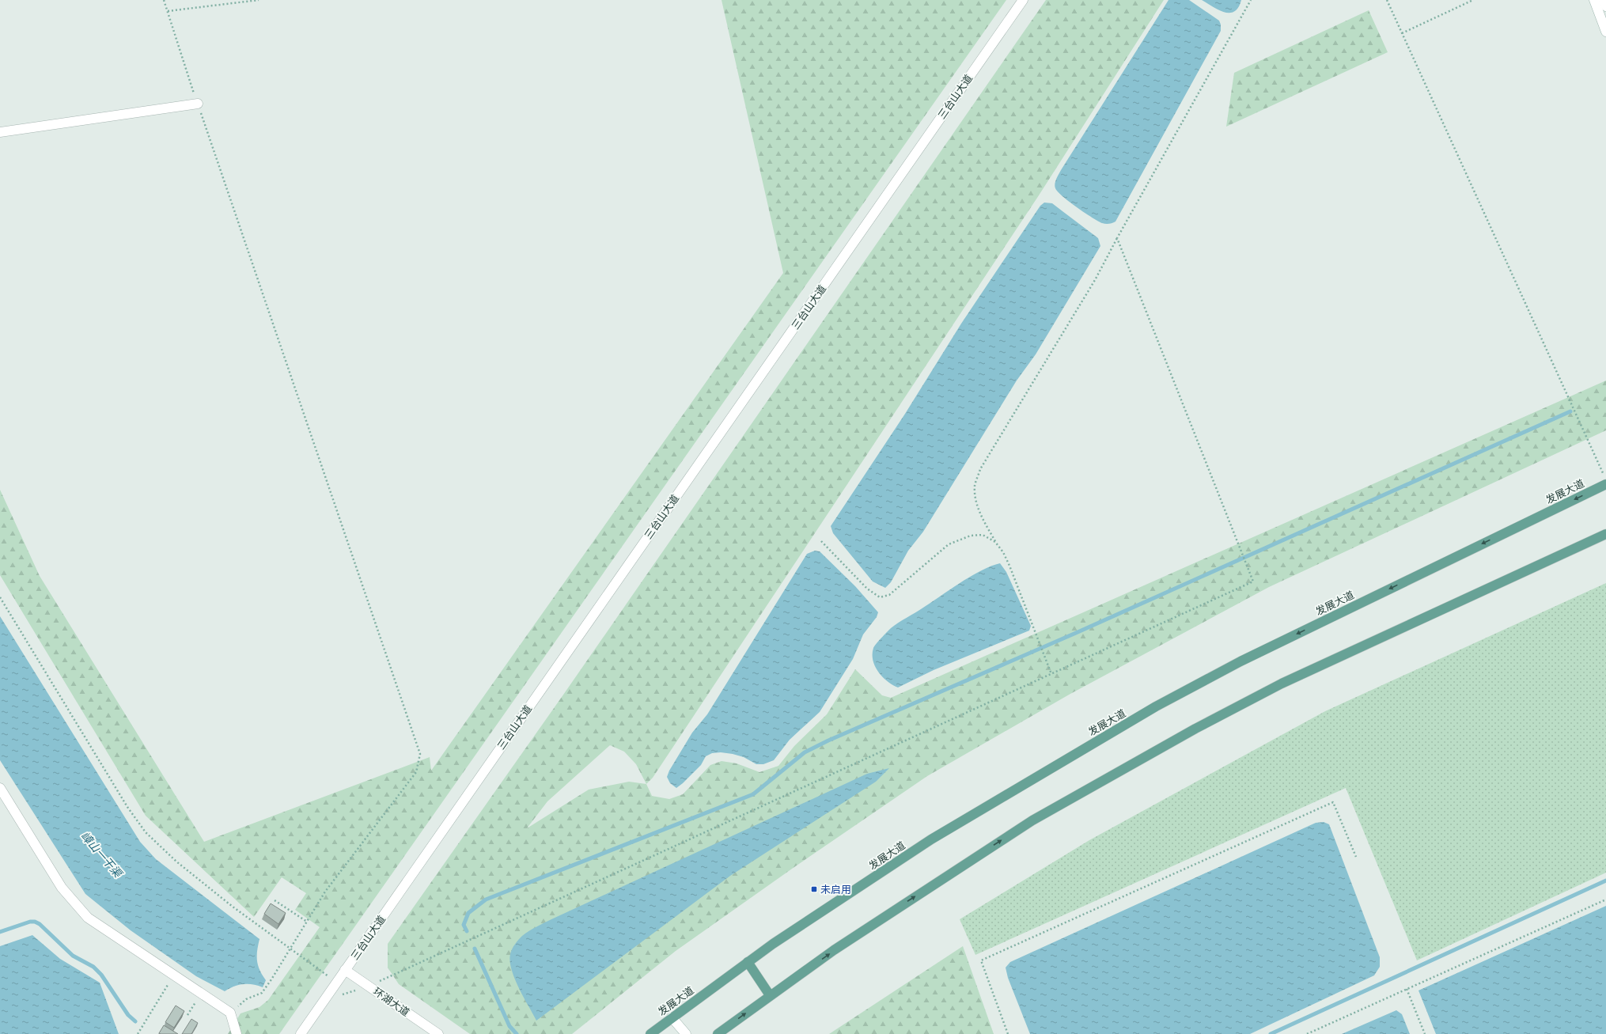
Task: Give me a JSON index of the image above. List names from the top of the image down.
{
  "streets": {
    "main road": ["发展大道"],
    "street": ["三台山大道", "环湖大道"]
  },
  "crossings": [
    ["三台山大道", "环湖大道"]
  ],
  "water": ["嶂山一干渠"],
  "places": {
    "transit": ["未启用"]
  }
}
